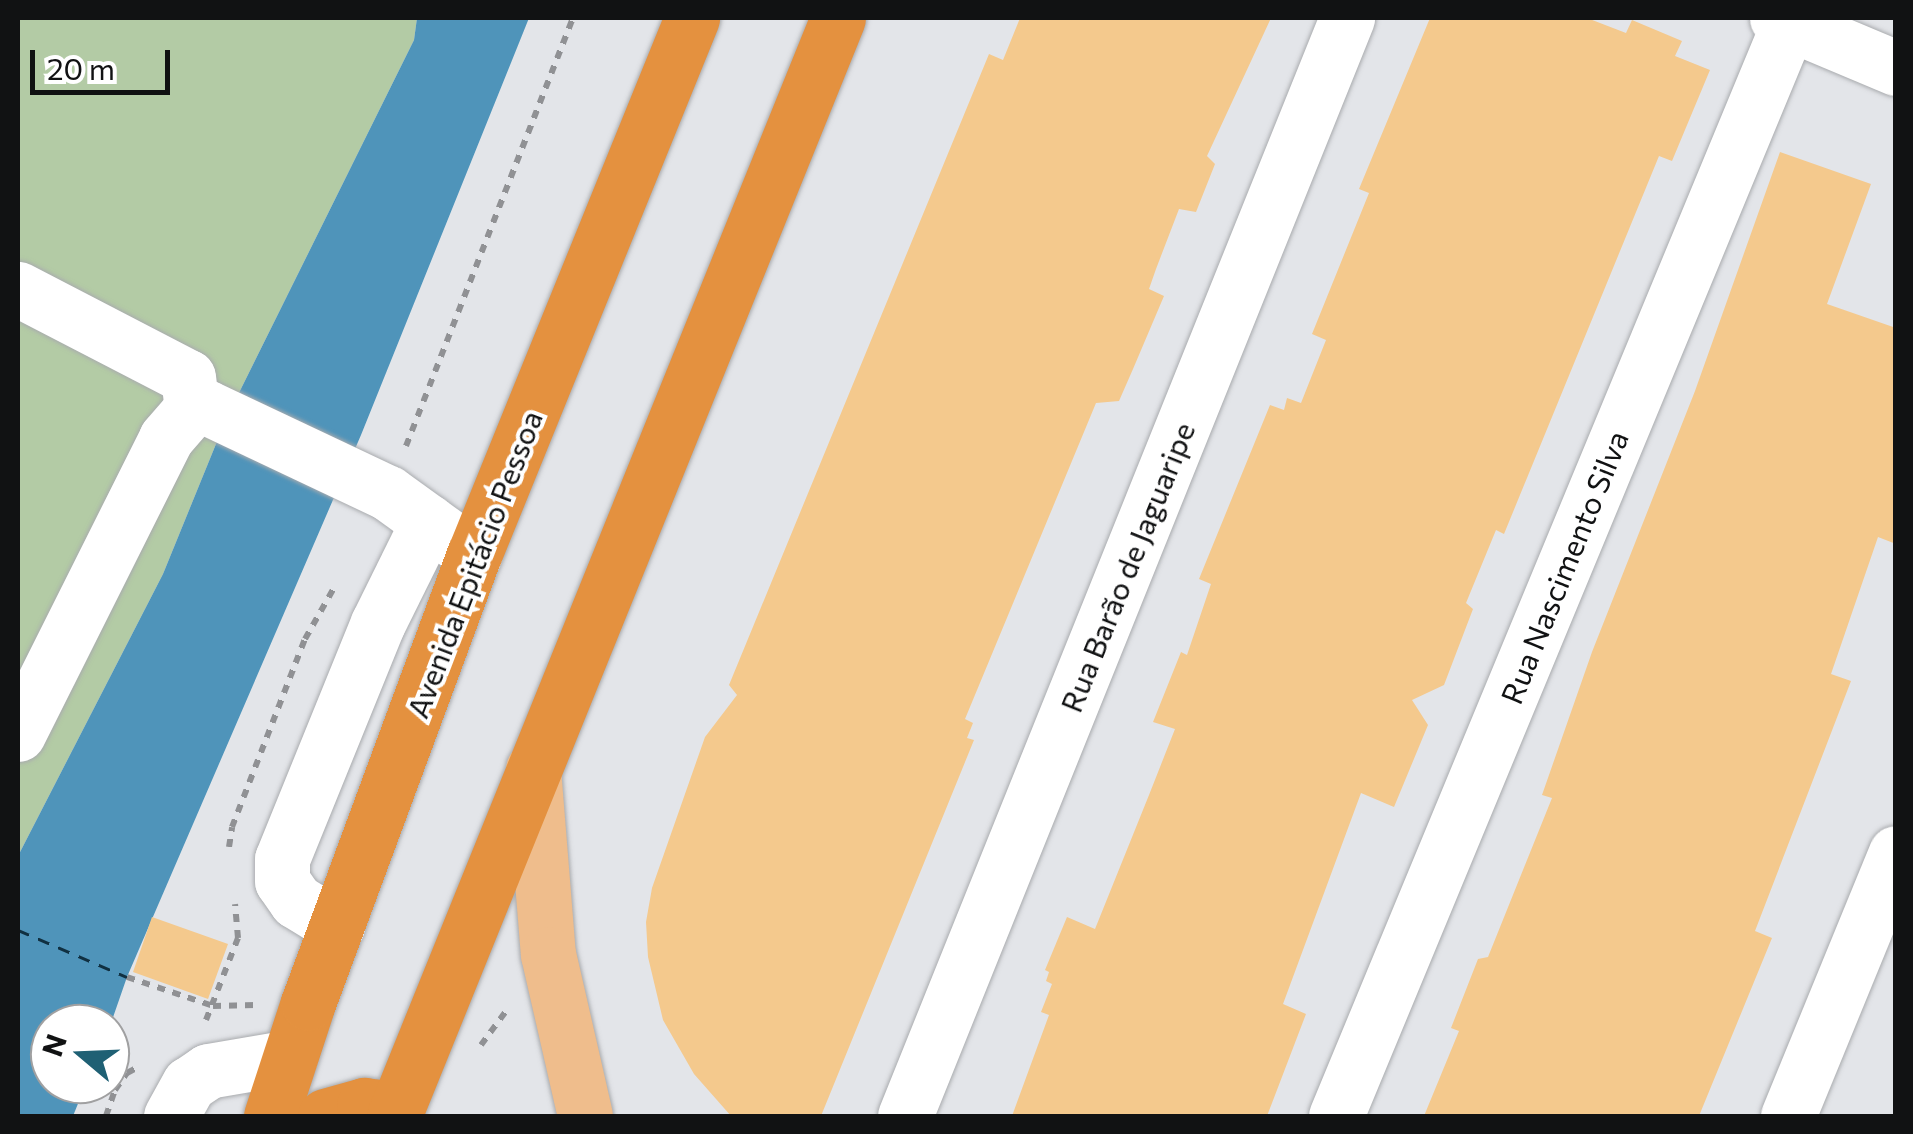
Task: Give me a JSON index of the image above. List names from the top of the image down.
{
  "streets": {
    "highway": ["Avenida Epitácio Pessoa"],
    "street": ["Rua Barão de Jaguaripe", "Rua Nascimento Silva"]
  },
  "scale_bar": "20 m",
  "north": "left"
}
